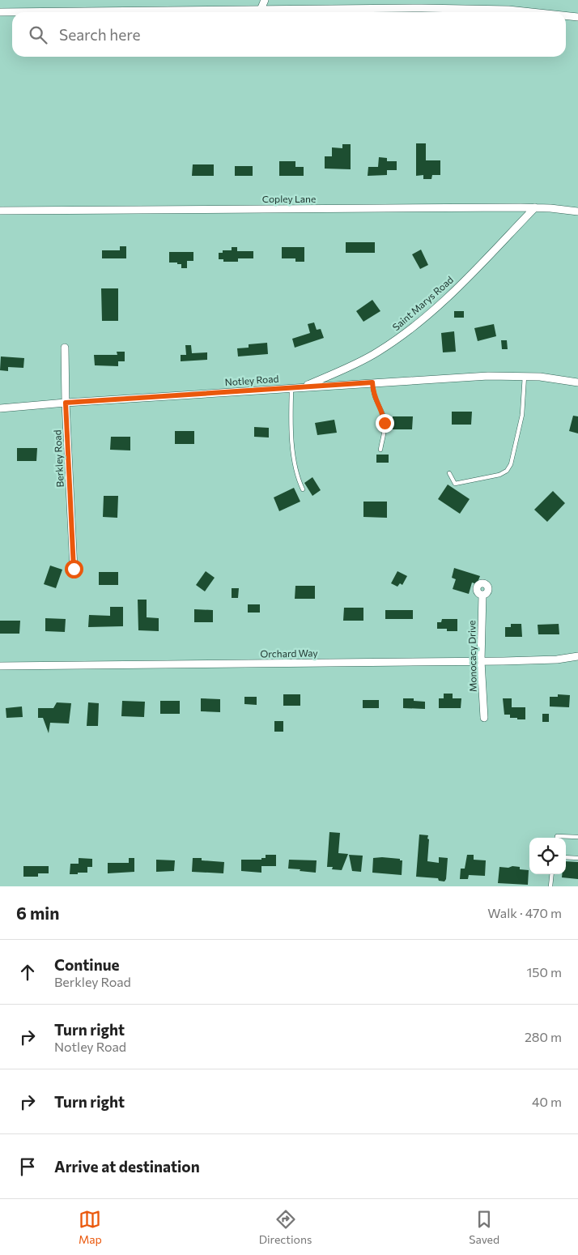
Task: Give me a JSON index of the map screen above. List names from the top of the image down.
{
  "streets": {
    "street": [
      "Copley Lane",
      "Saint Marys Road",
      "Notley Road",
      "Berkley Road",
      "Orchard Way",
      "Monocacy Drive"
    ]
  },
  "crossings": [
    ["Copley Lane", "Saint Marys Road"],
    ["Saint Marys Road", "Notley Road"],
    ["Notley Road", "Berkley Road"],
    ["Orchard Way", "Monocacy Drive"]
  ],
  "page": {
    "search": "Search here",
    "heading": ["6 min", "Walk · 470 m"],
    "list": [
      ["Continue", "Berkley Road", "150 m"],
      ["Turn right", "Notley Road", "280 m"],
      ["Turn right", "40 m"],
      "Arrive at destination"
    ],
    "nav": ["Map", "Directions", "Saved"]
  }
}
